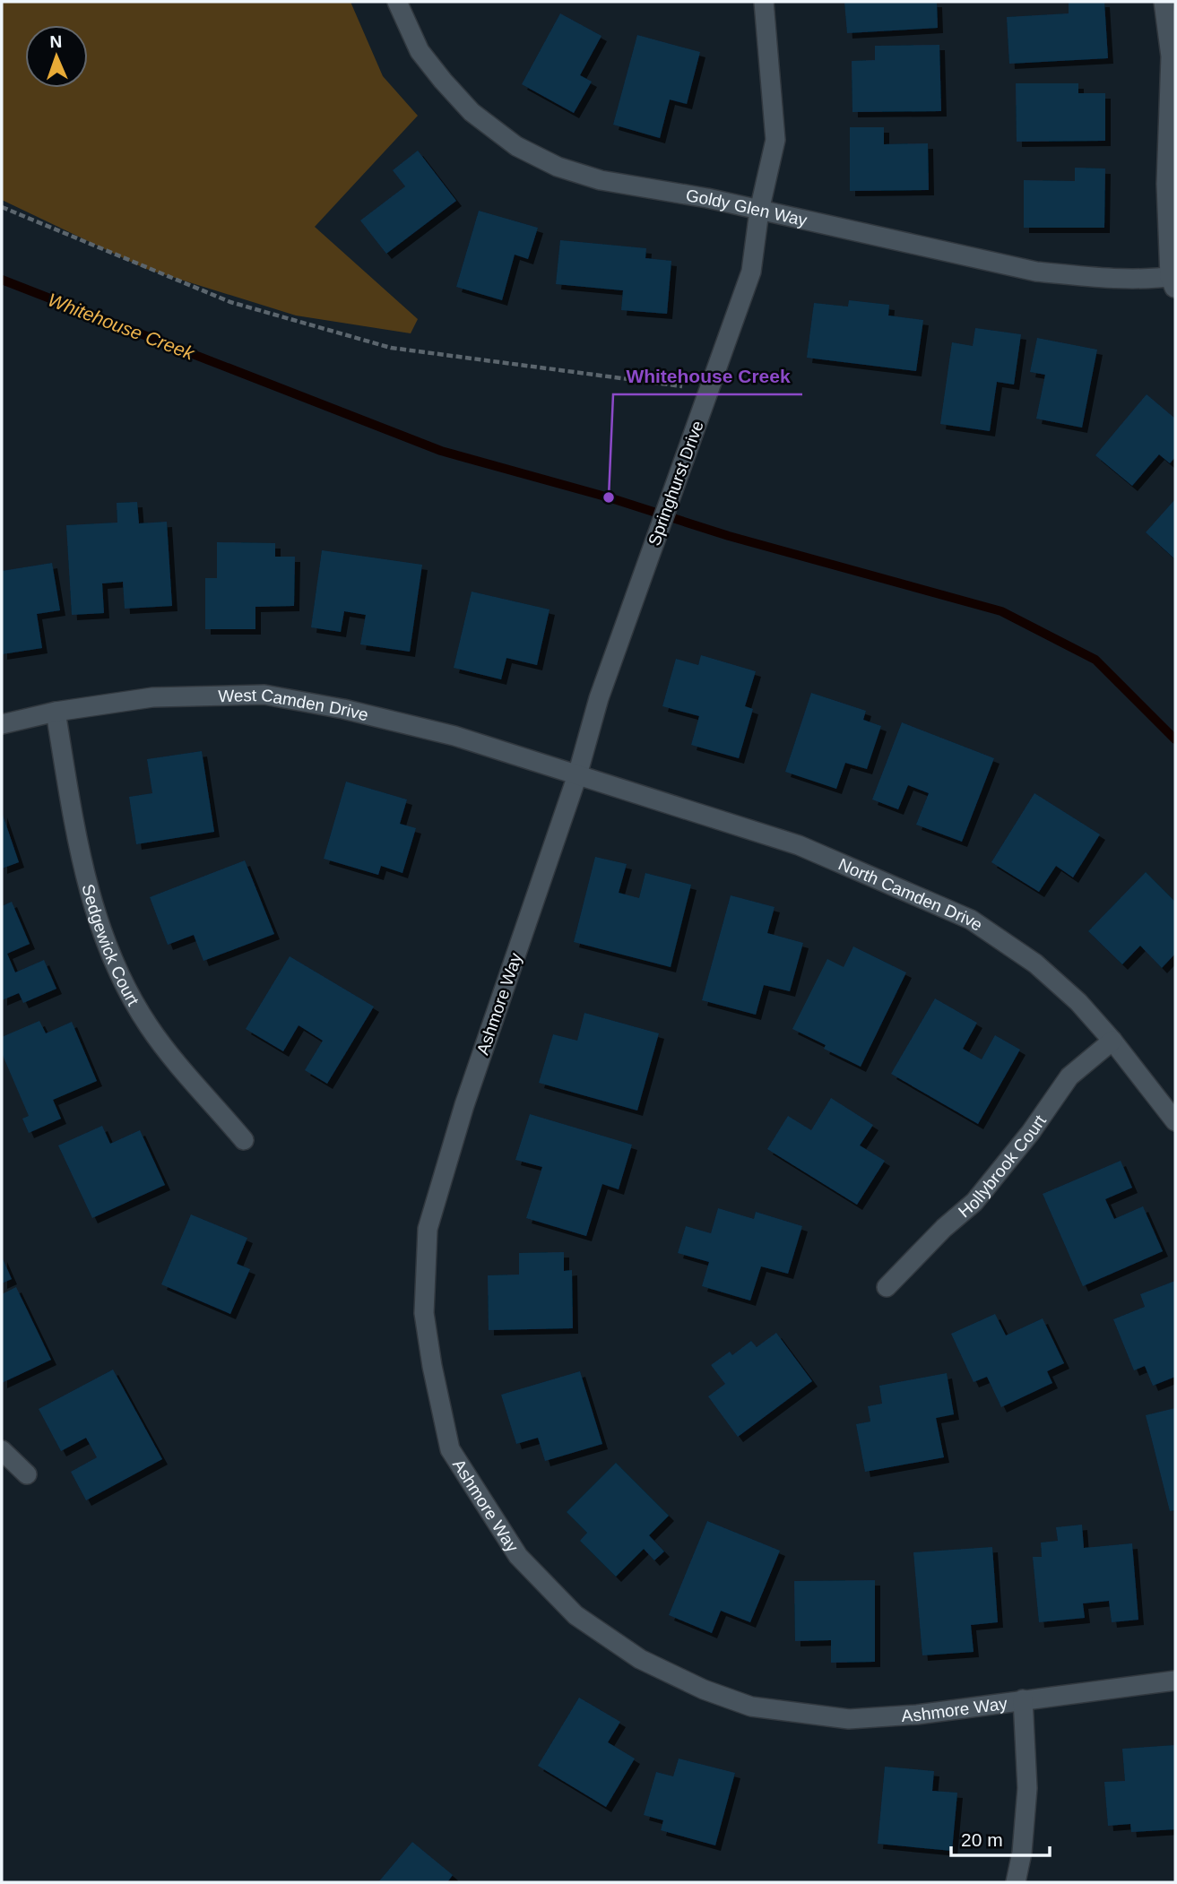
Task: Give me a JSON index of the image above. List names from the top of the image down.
{
  "streets": {
    "street": [
      "Goldy Glen Way",
      "Springhurst Drive",
      "West Camden Drive",
      "North Camden Drive",
      "Sedgewick Court",
      "Ashmore Way",
      "Hollybrook Court"
    ]
  },
  "crossings": [
    ["Goldy Glen Way", "Springhurst Drive"],
    ["Springhurst Drive", "West Camden Drive"],
    ["Springhurst Drive", "North Camden Drive"],
    ["Springhurst Drive", "Ashmore Way"],
    ["West Camden Drive", "North Camden Drive"],
    ["West Camden Drive", "Sedgewick Court"],
    ["West Camden Drive", "Ashmore Way"],
    ["North Camden Drive", "Ashmore Way"],
    ["North Camden Drive", "Hollybrook Court"]
  ],
  "water": ["Whitehouse Creek"],
  "places": ["Whitehouse Creek"],
  "scale_bar": "20 m",
  "north": "top"
}
